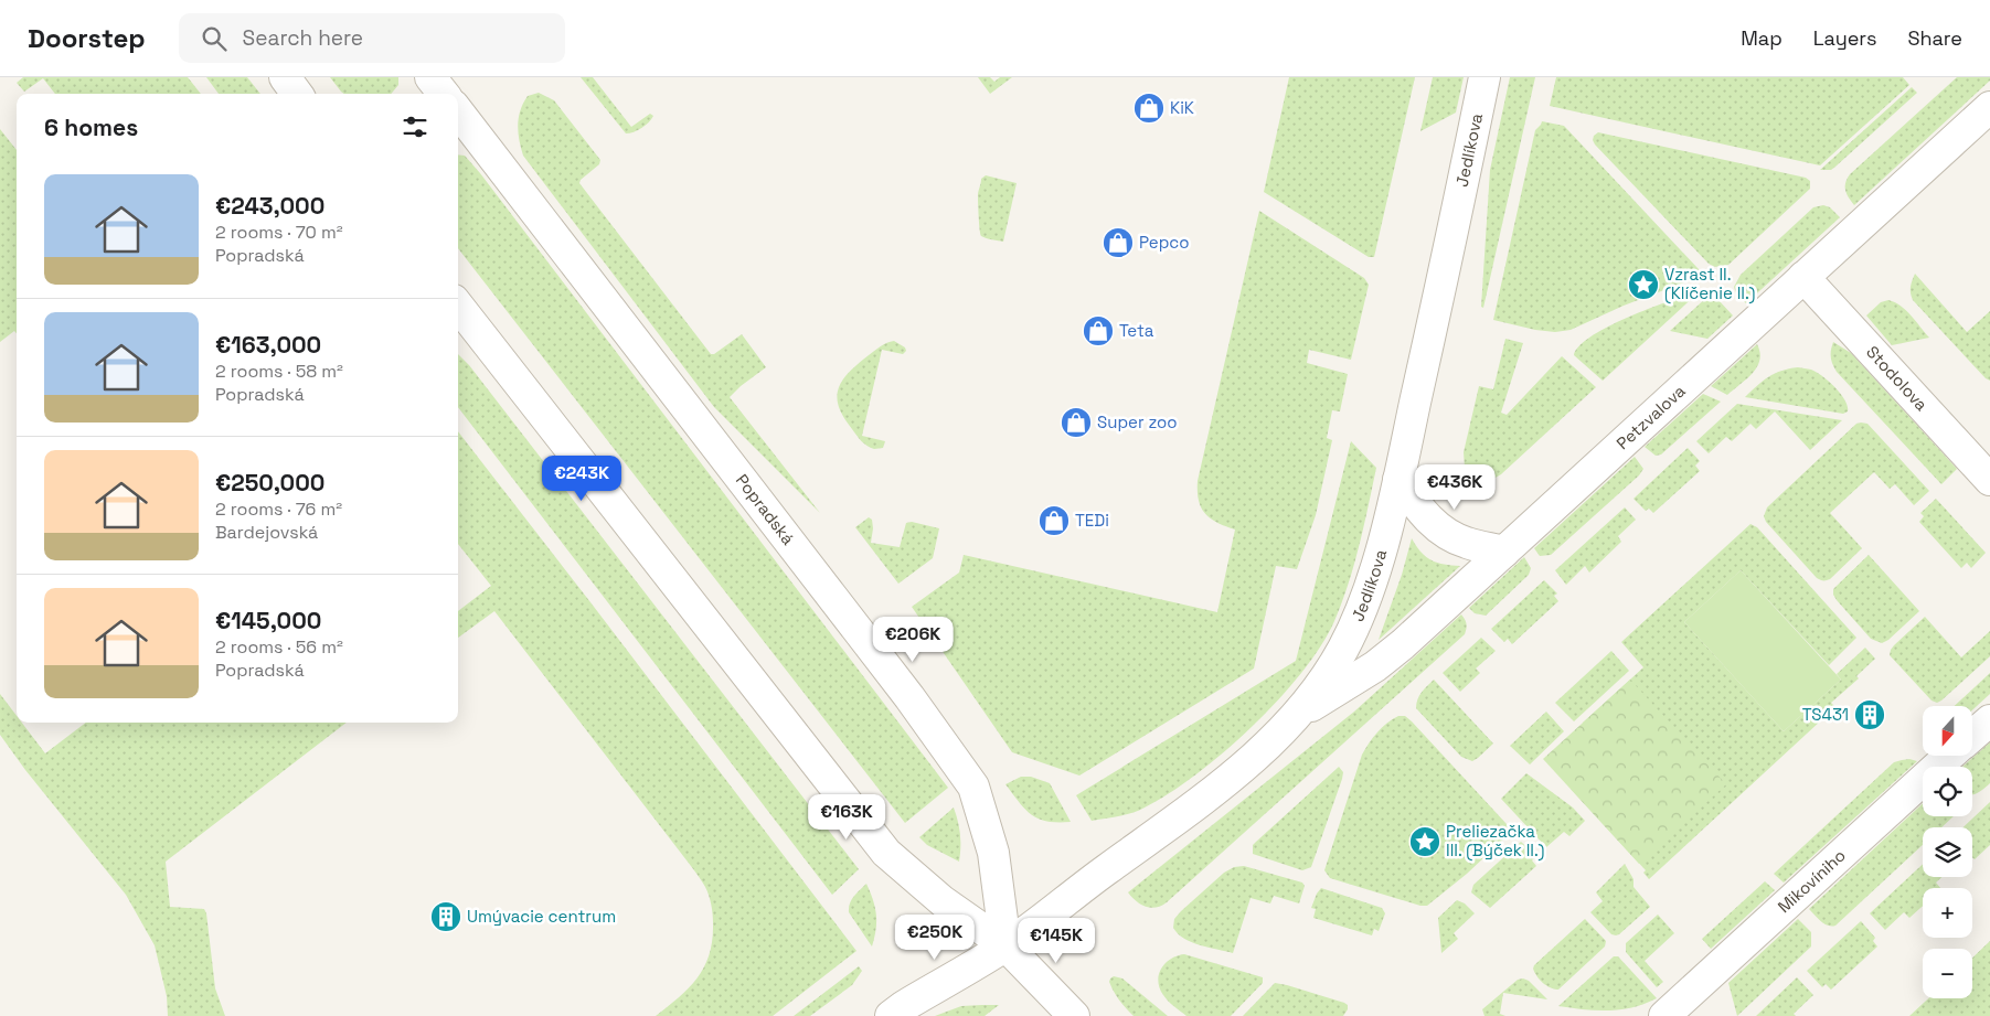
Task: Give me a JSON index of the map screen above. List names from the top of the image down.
{
  "streets": {
    "street": [
      "Jedlíkova",
      "Stodolova",
      "Petzvalova",
      "Popradská",
      "Mikovíniho"
    ]
  },
  "crossings": [
    ["Jedlíkova", "Petzvalova"],
    ["Jedlíkova", "Popradská"],
    ["Stodolova", "Petzvalova"]
  ],
  "places": {
    "shop": [
      "KiK",
      "Pepco",
      "Teta",
      "Super zoo",
      "TEDi"
    ],
    "place": ["Vzrast II. (Klíčenie II.)", "Preliezačka III. (Býček II.)"],
    "building": ["TS431", "Umývacie centrum"]
  },
  "north": "bottom",
  "page": {
    "header": "Doorstep",
    "search": "Search here",
    "nav": ["Map", "Layers", "Share"],
    "heading": "6 homes",
    "list": [
      {
        "name": "€243,000",
        "note": "2 rooms · 70 m² · Popradská"
      },
      {
        "name": "€163,000",
        "note": "2 rooms · 58 m² · Popradská"
      },
      {
        "name": "€250,000",
        "note": "2 rooms · 76 m² · Bardejovská"
      },
      {
        "name": "€145,000",
        "note": "2 rooms · 56 m² · Popradská"
      }
    ],
    "price": [
      "€243K",
      "€436K",
      "€206K",
      "€163K",
      "€250K",
      "€145K"
    ],
    "map_buttons": ["+", "−"]
  }
}
